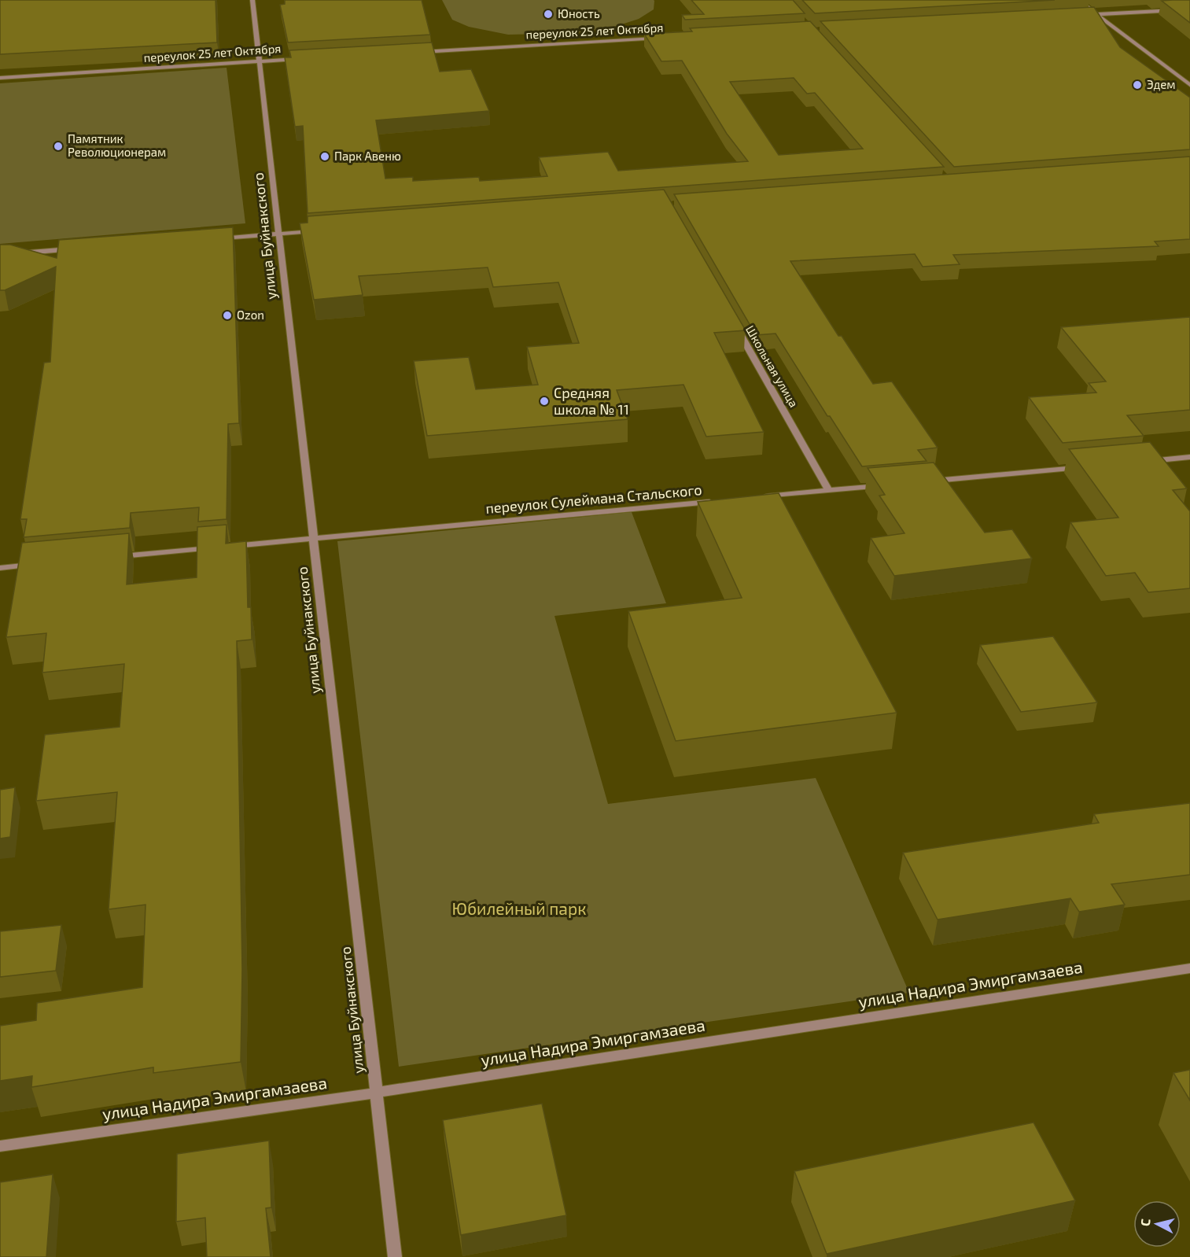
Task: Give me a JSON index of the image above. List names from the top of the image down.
{
  "streets": {
    "street": [
      "переулок 25 лет Октября",
      "улица Буйнакского",
      "Школьная улица",
      "переулок Сулеймана Стальского",
      "улица Надира Эмиргамзаева"
    ]
  },
  "crossings": [
    ["переулок 25 лет Октября", "улица Буйнакского"],
    ["улица Буйнакского", "переулок Сулеймана Стальского"],
    ["улица Буйнакского", "улица Надира Эмиргамзаева"]
  ],
  "parks": ["Юбилейный парк"],
  "places": [
    "Юность",
    "Эдем",
    "Памятник Революционерам",
    "Парк Авеню",
    "Ozon",
    "Средняя школа № 11"
  ],
  "north": "left"
}
